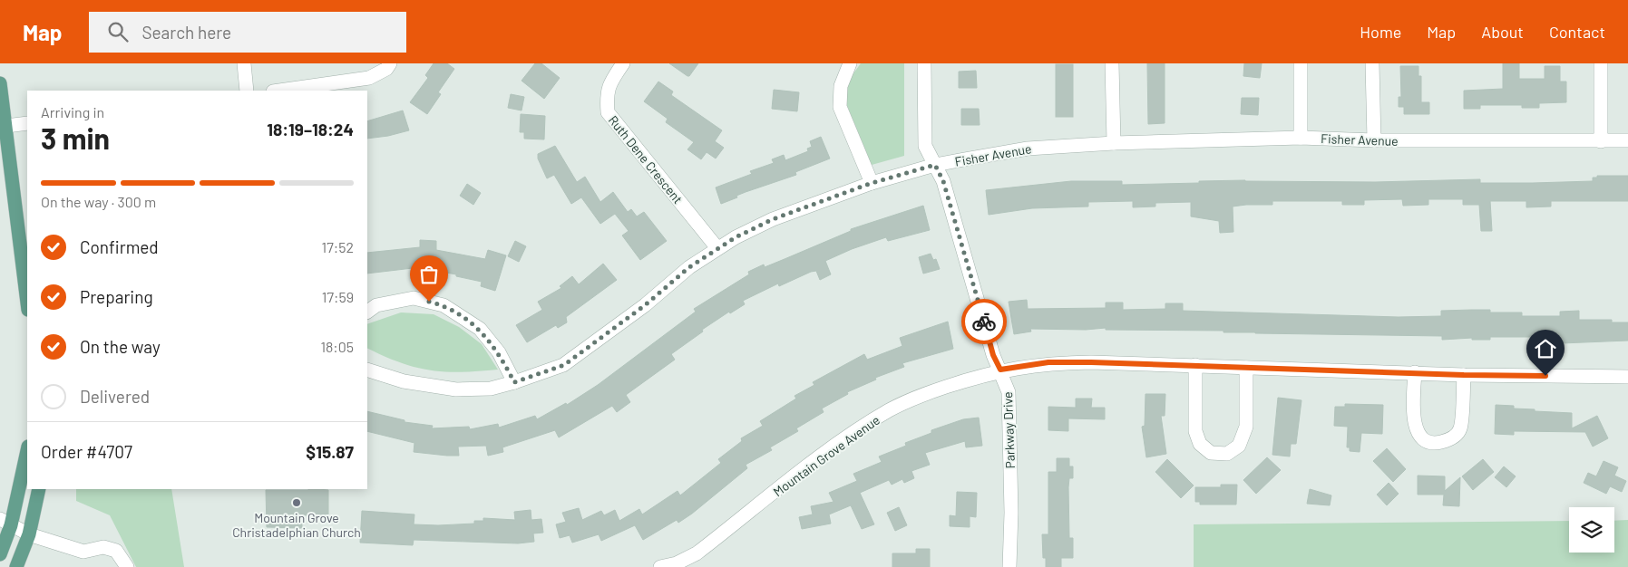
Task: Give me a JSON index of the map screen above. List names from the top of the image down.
{
  "streets": {
    "street": [
      "Fisher Avenue",
      "Ruth Dene Crescent",
      "Parkway Drive",
      "Mountain Grove Avenue"
    ]
  },
  "crossings": [
    ["Fisher Avenue", "Ruth Dene Crescent"],
    ["Fisher Avenue", "Parkway Drive"],
    ["Parkway Drive", "Mountain Grove Avenue"]
  ],
  "places": ["Mountain Grove Christadelphian Church"],
  "page": {
    "header": "Map",
    "search": "Search here",
    "nav": [
      "Home",
      "Map",
      "About",
      "Contact"
    ],
    "heading": ["3 min", "Arriving in", "18:19–18:24"],
    "panel": ["Order #4707", "$15.87"],
    "bar": "On the way · 300 m",
    "list": [
      ["Confirmed", "17:52"],
      ["Preparing", "17:59"],
      ["On the way", "18:05"],
      "Delivered"
    ]
  }
}
